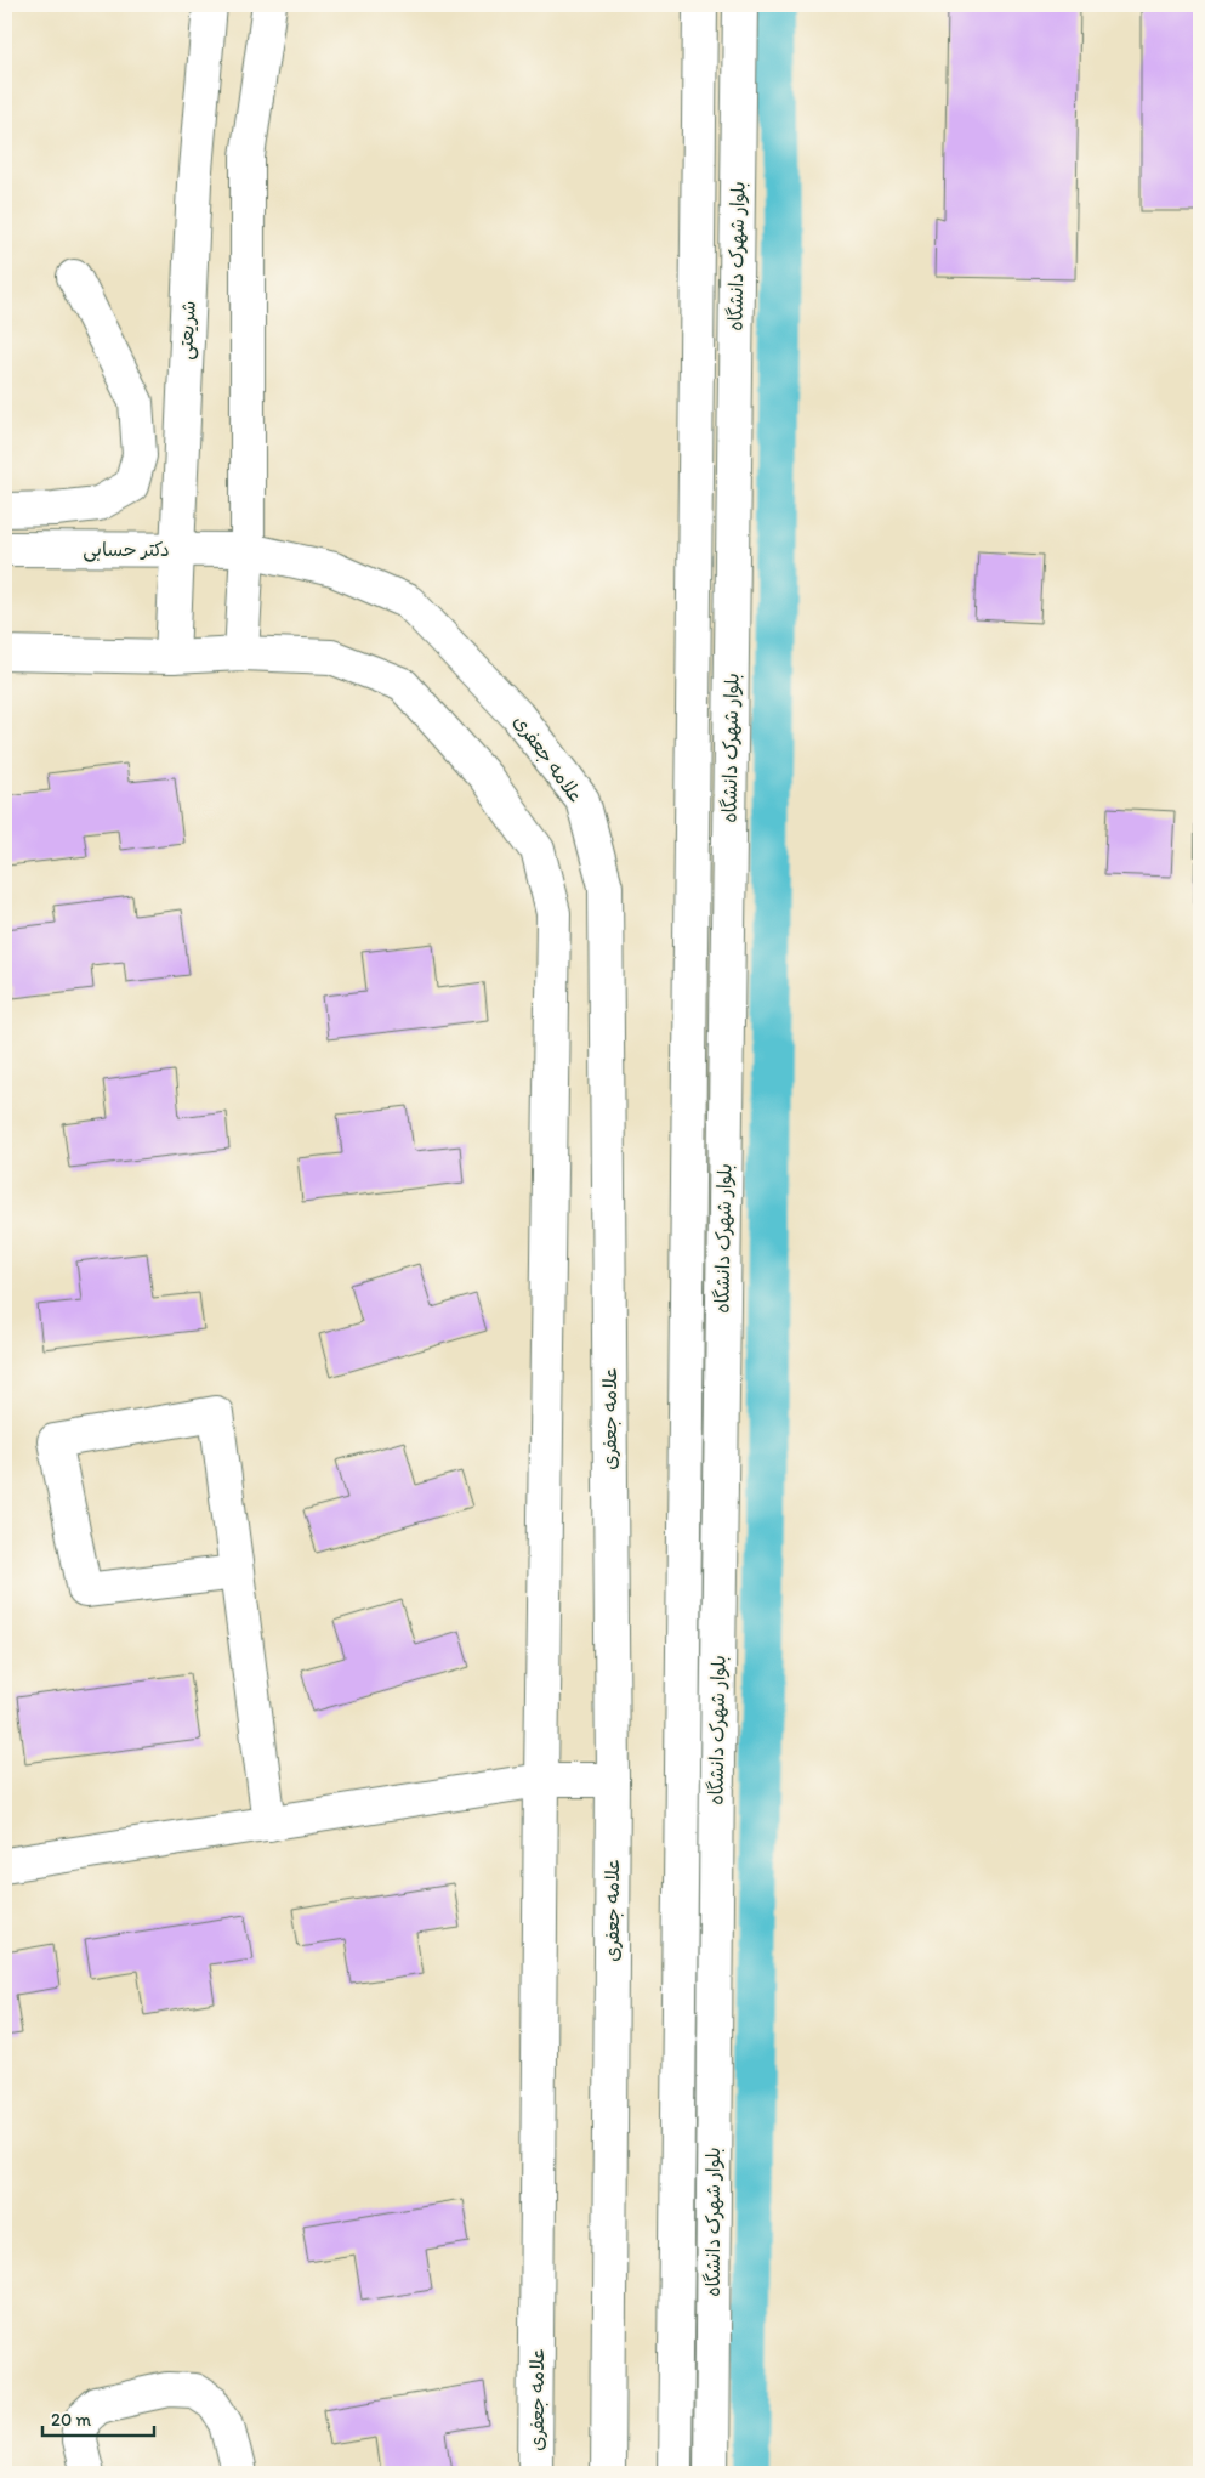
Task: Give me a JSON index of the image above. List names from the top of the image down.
{
  "streets": {
    "street": [
      "بلوار شهرک دانشگاه",
      "شریعتی",
      "دکتر حسابی",
      "علامه جعفری"
    ]
  },
  "crossings": [
    ["شریعتی", "دکتر حسابی"],
    ["دکتر حسابی", "علامه جعفری"]
  ],
  "scale_bar": "20 m"
}
